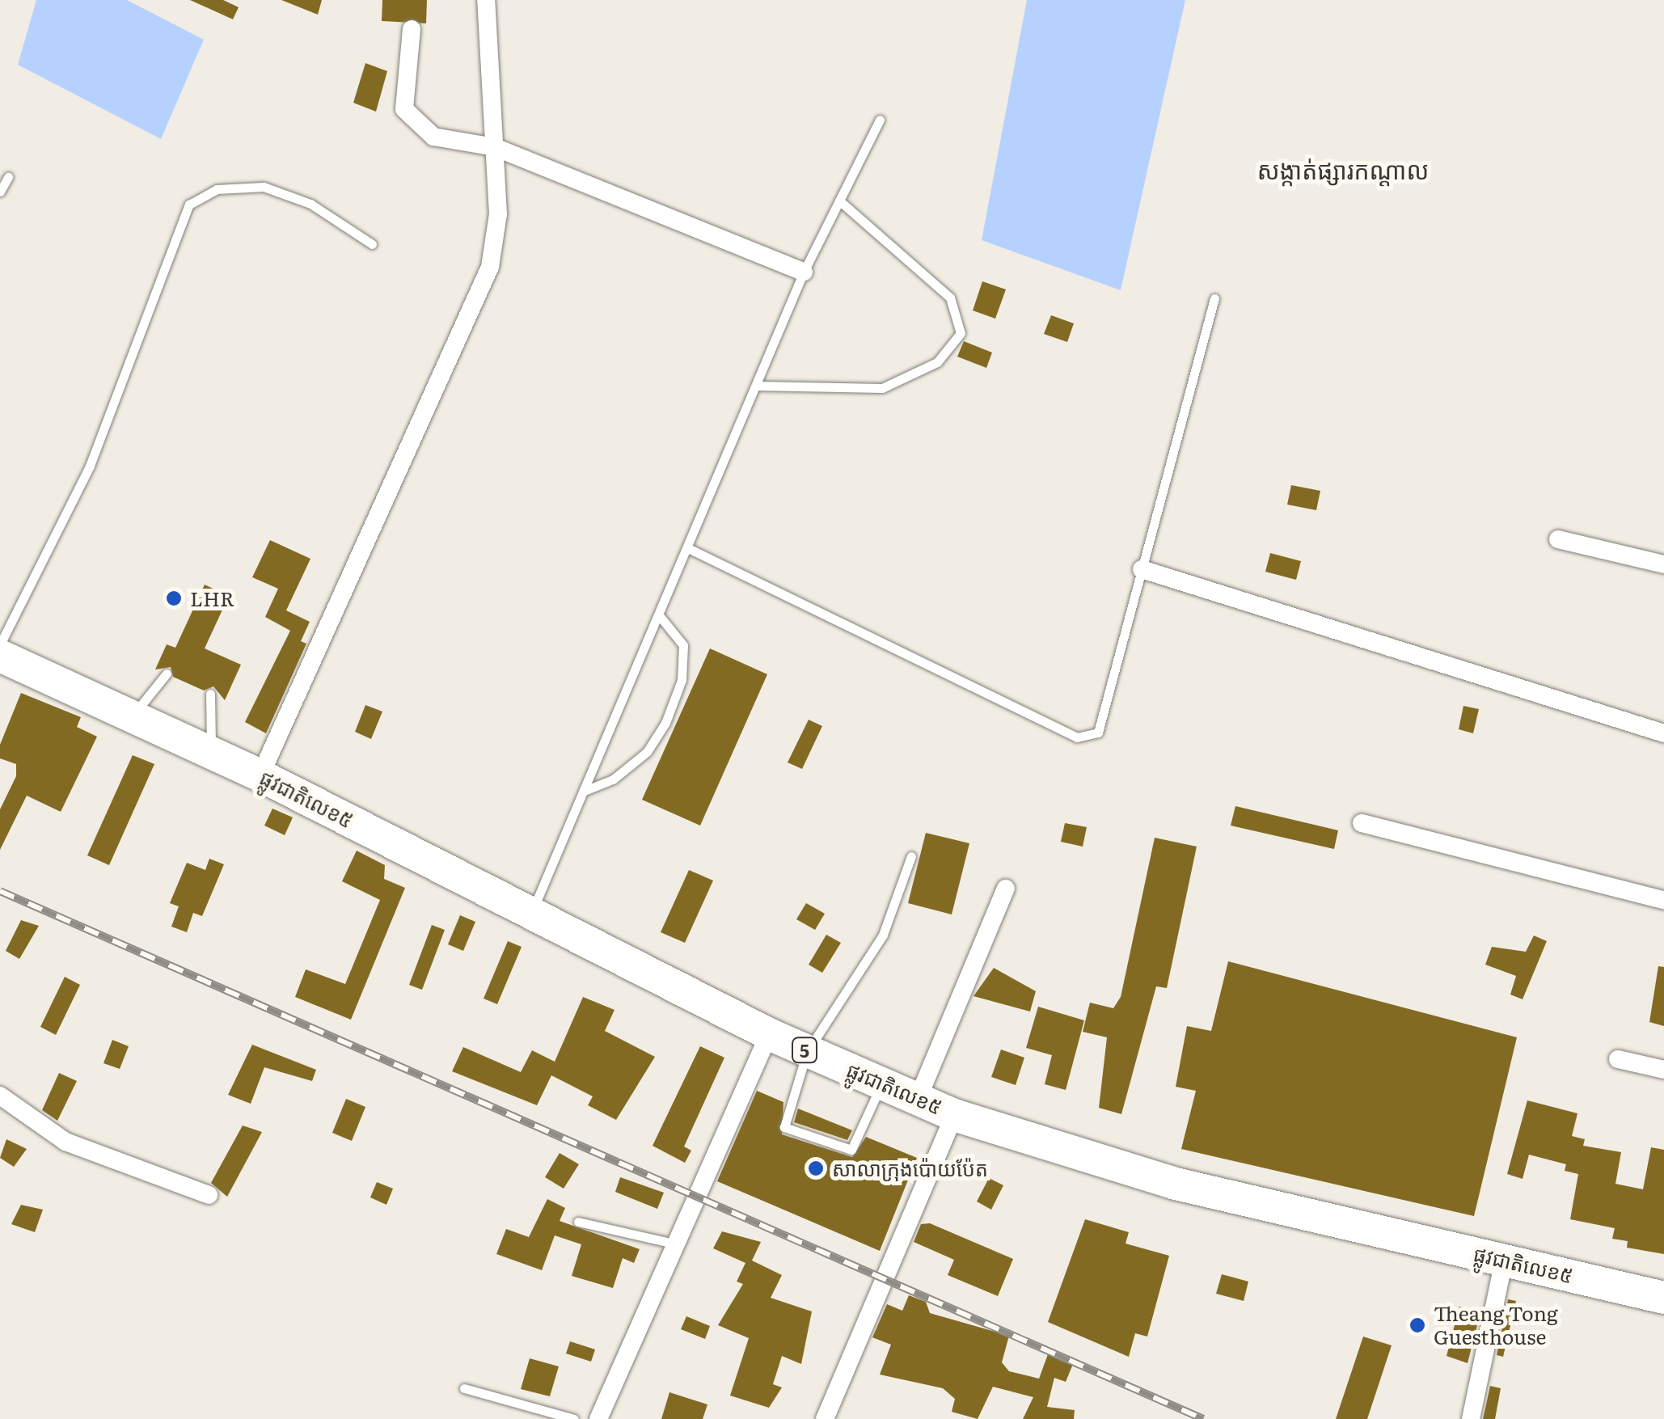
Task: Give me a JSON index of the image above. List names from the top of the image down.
{
  "streets": {
    "highway": ["ផ្លូវជាតិលេខ៥", "5"]
  },
  "districts": ["សង្កាត់ផ្សារកណ្ដាល"],
  "places": ["LHR", "សាលាក្រុងប៉ោយប៉ែត", "Theang Tong Guesthouse"]
}
